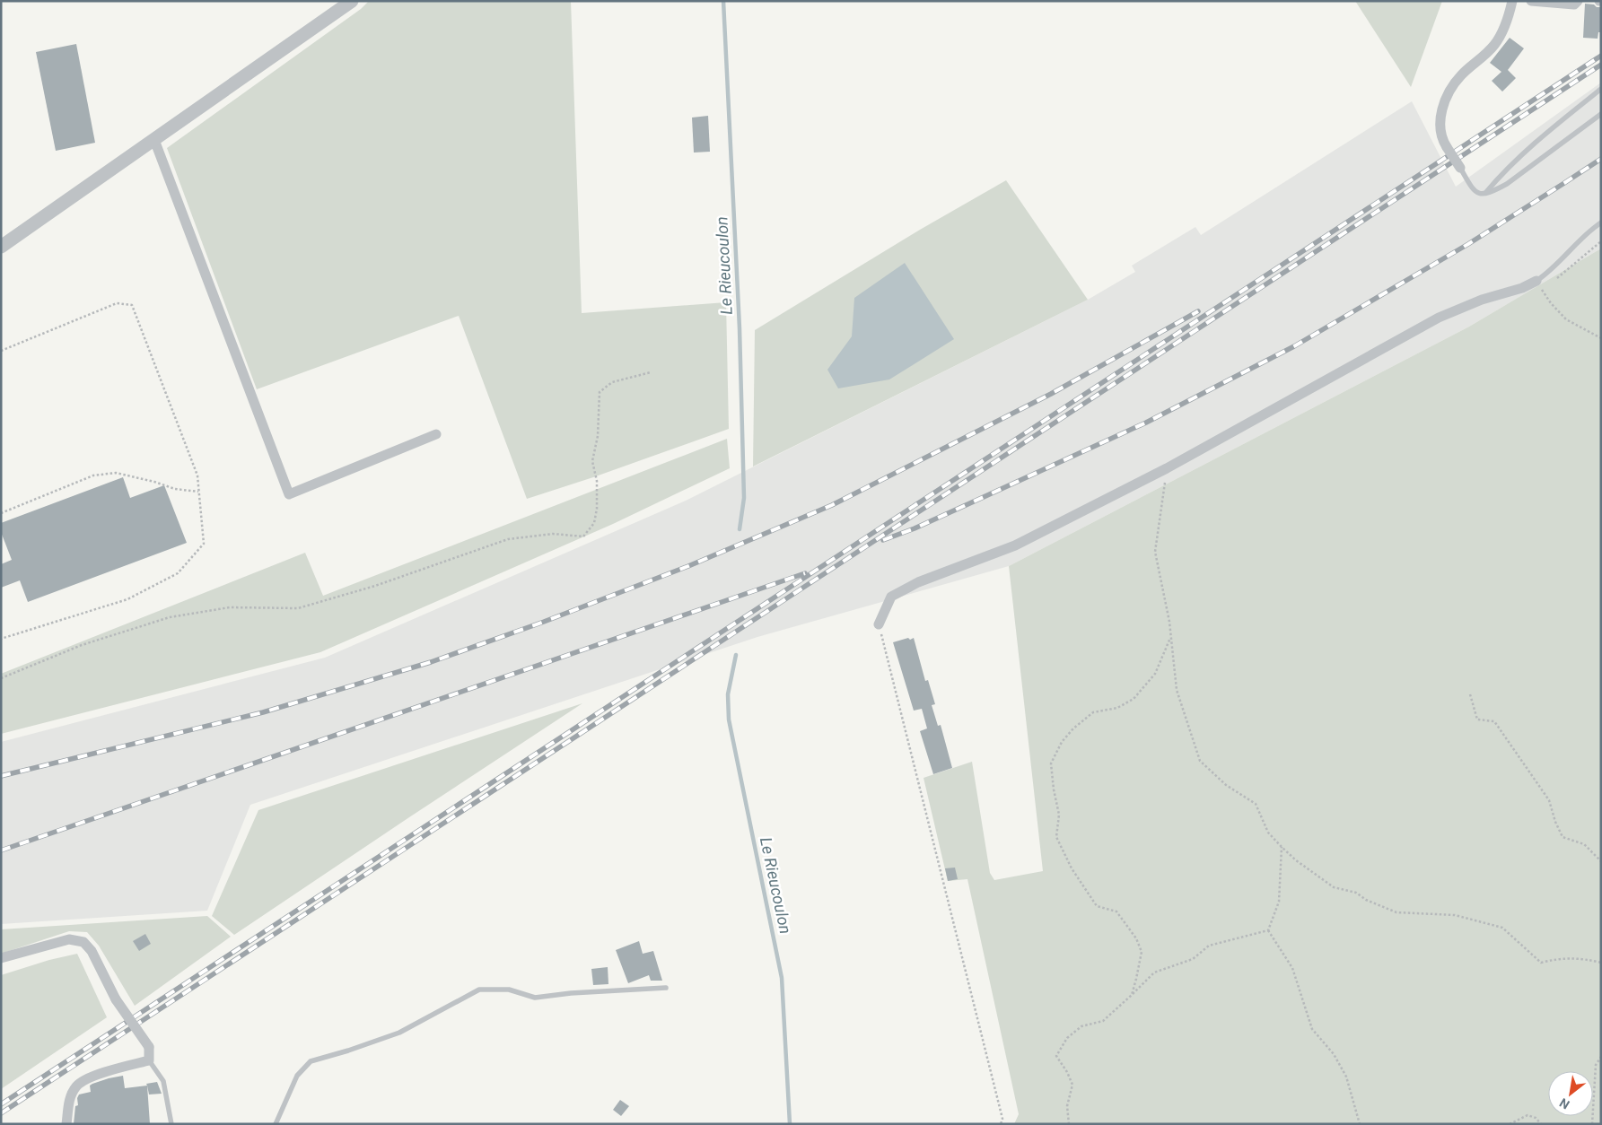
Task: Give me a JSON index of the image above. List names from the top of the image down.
{
  "water": ["Le Rieucoulon"],
  "north": "bottom left"
}
